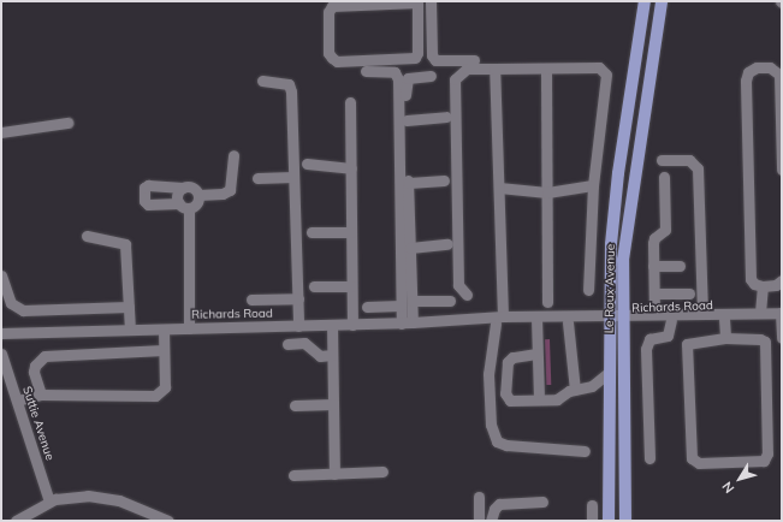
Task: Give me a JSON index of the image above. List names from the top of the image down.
{
  "streets": {
    "main road": ["Le Roux Avenue"],
    "street": ["Richards Road", "Suttie Avenue"]
  },
  "crossings": [
    ["Le Roux Avenue", "Richards Road"]
  ],
  "north": "bottom left"
}
